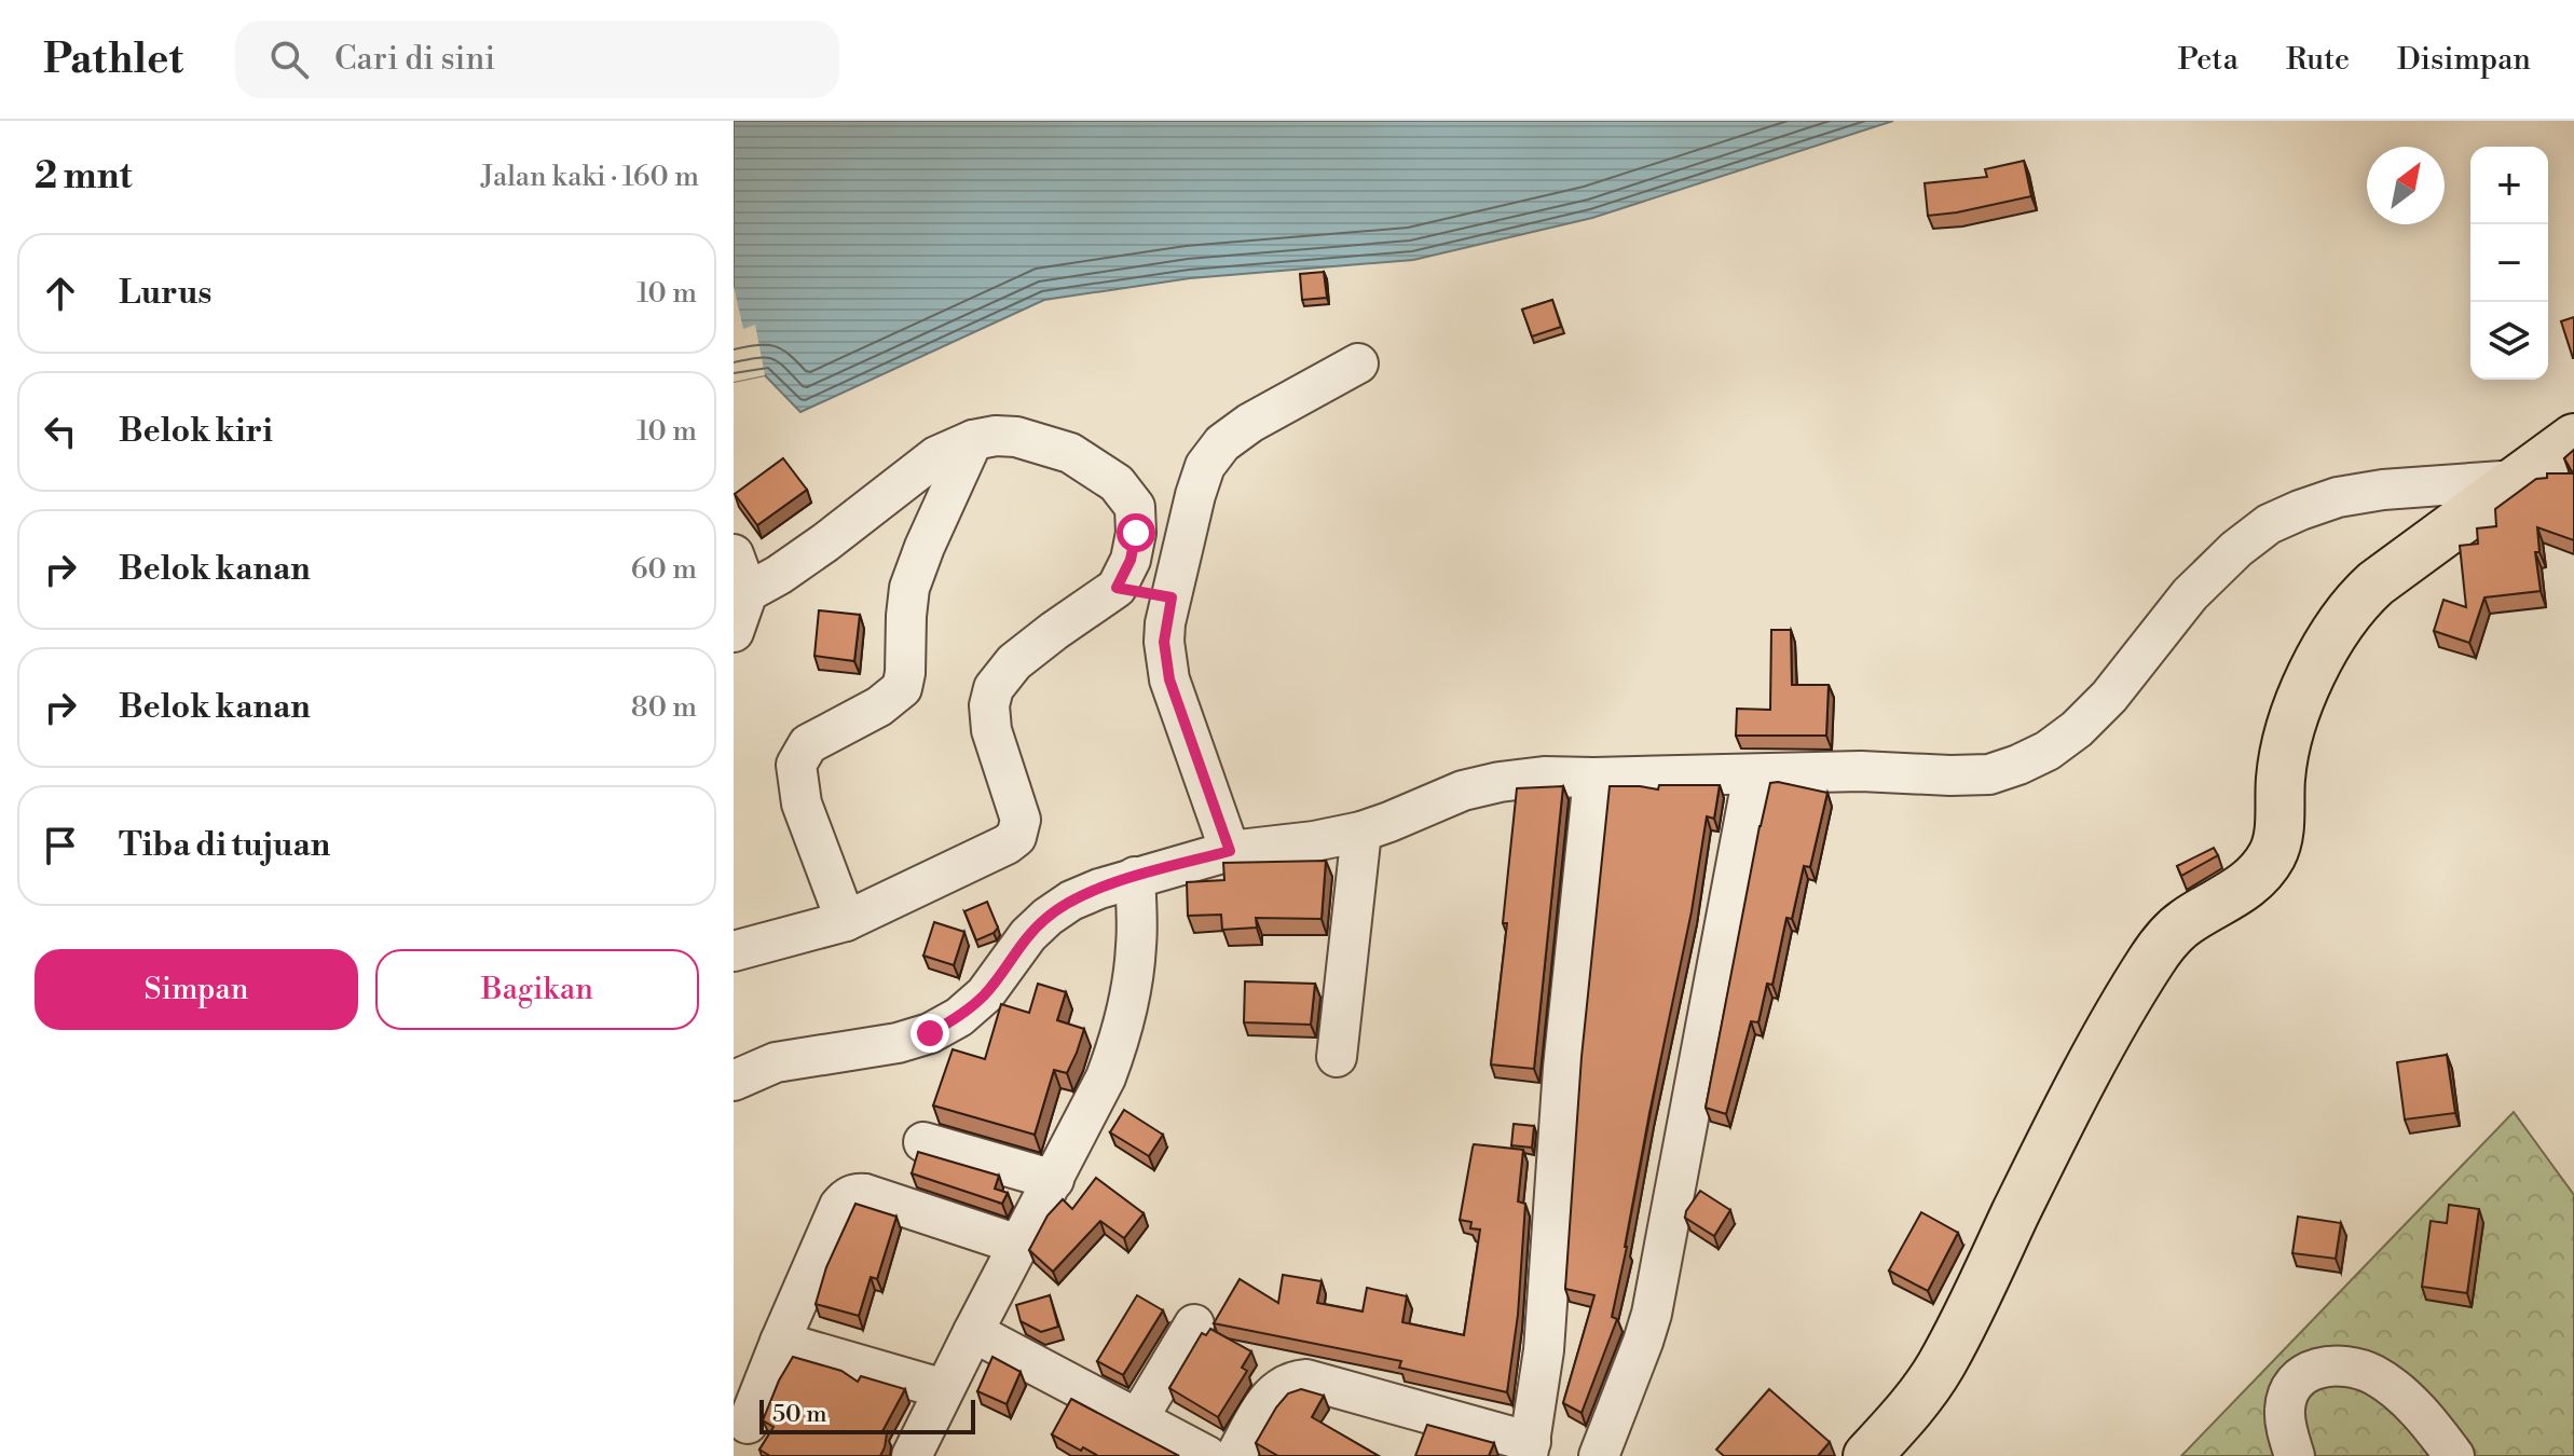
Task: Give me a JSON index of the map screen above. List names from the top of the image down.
{
  "scale_bar": "50 m",
  "north": "top right",
  "page": {
    "header": "Pathlet",
    "search": "Cari di sini",
    "nav": ["Peta", "Rute", "Disimpan"],
    "heading": ["2 mnt", "Jalan kaki · 160 m"],
    "map_buttons": ["+", "−"],
    "list": [
      ["Lurus", "10 m"],
      ["Belok kiri", "10 m"],
      ["Belok kanan", "60 m"],
      ["Belok kanan", "80 m"],
      "Tiba di tujuan"
    ],
    "buttons": ["Simpan", "Bagikan"],
    "scale": "50 m"
  }
}
